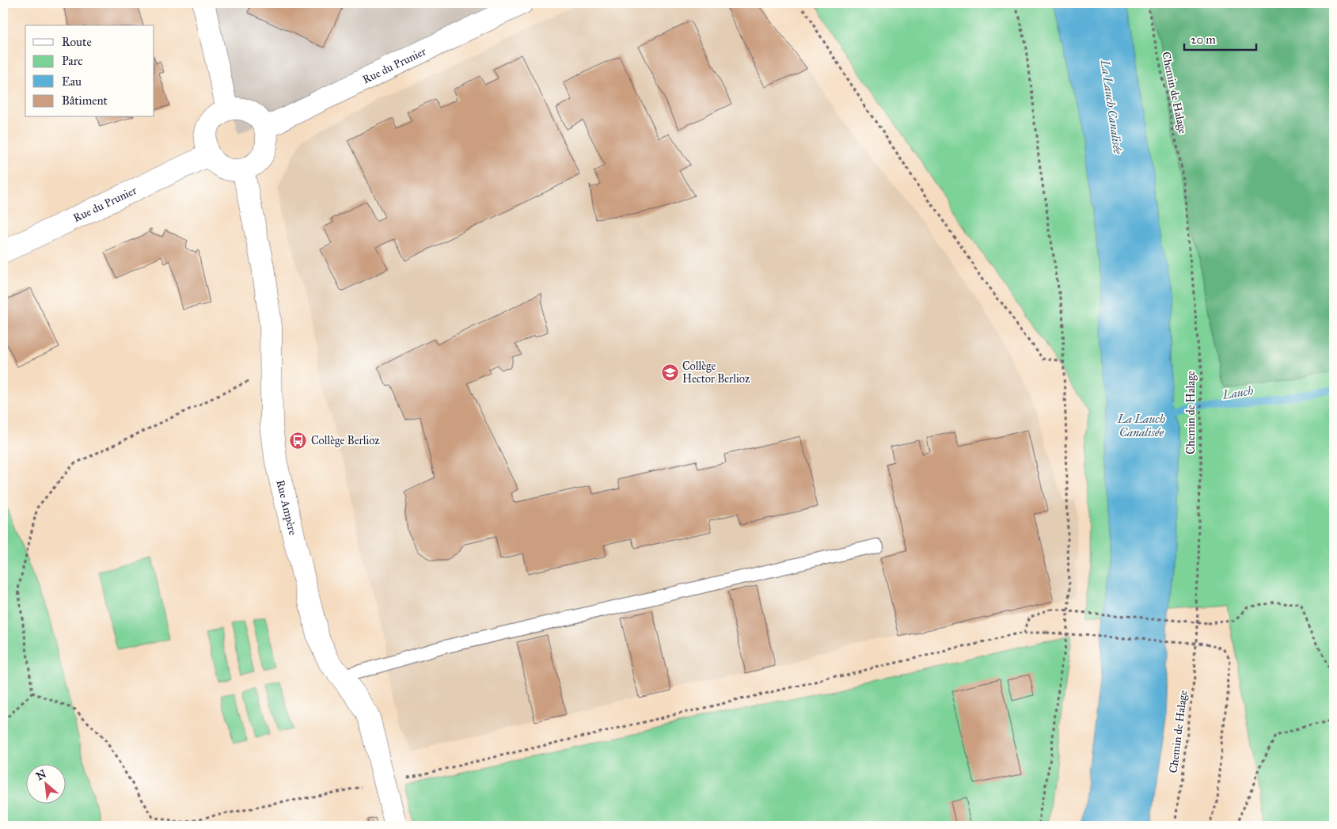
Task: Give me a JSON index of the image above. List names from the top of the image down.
{
  "streets": {
    "street": ["Rue du Prunier", "Rue Ampère"],
    "path": ["Chemin de Halage"]
  },
  "crossings": [
    ["Rue du Prunier", "Rue Ampère"]
  ],
  "water": ["La Lauch Canalisée", "Lauch"],
  "places": {
    "school or university": ["Collège Hector Berlioz"],
    "bus stop": ["Collège Berlioz"]
  },
  "legend": [
    "Route",
    "Parc",
    "Eau",
    "Bâtiment"
  ],
  "scale_bar": "20 m",
  "north": "top left"
}
